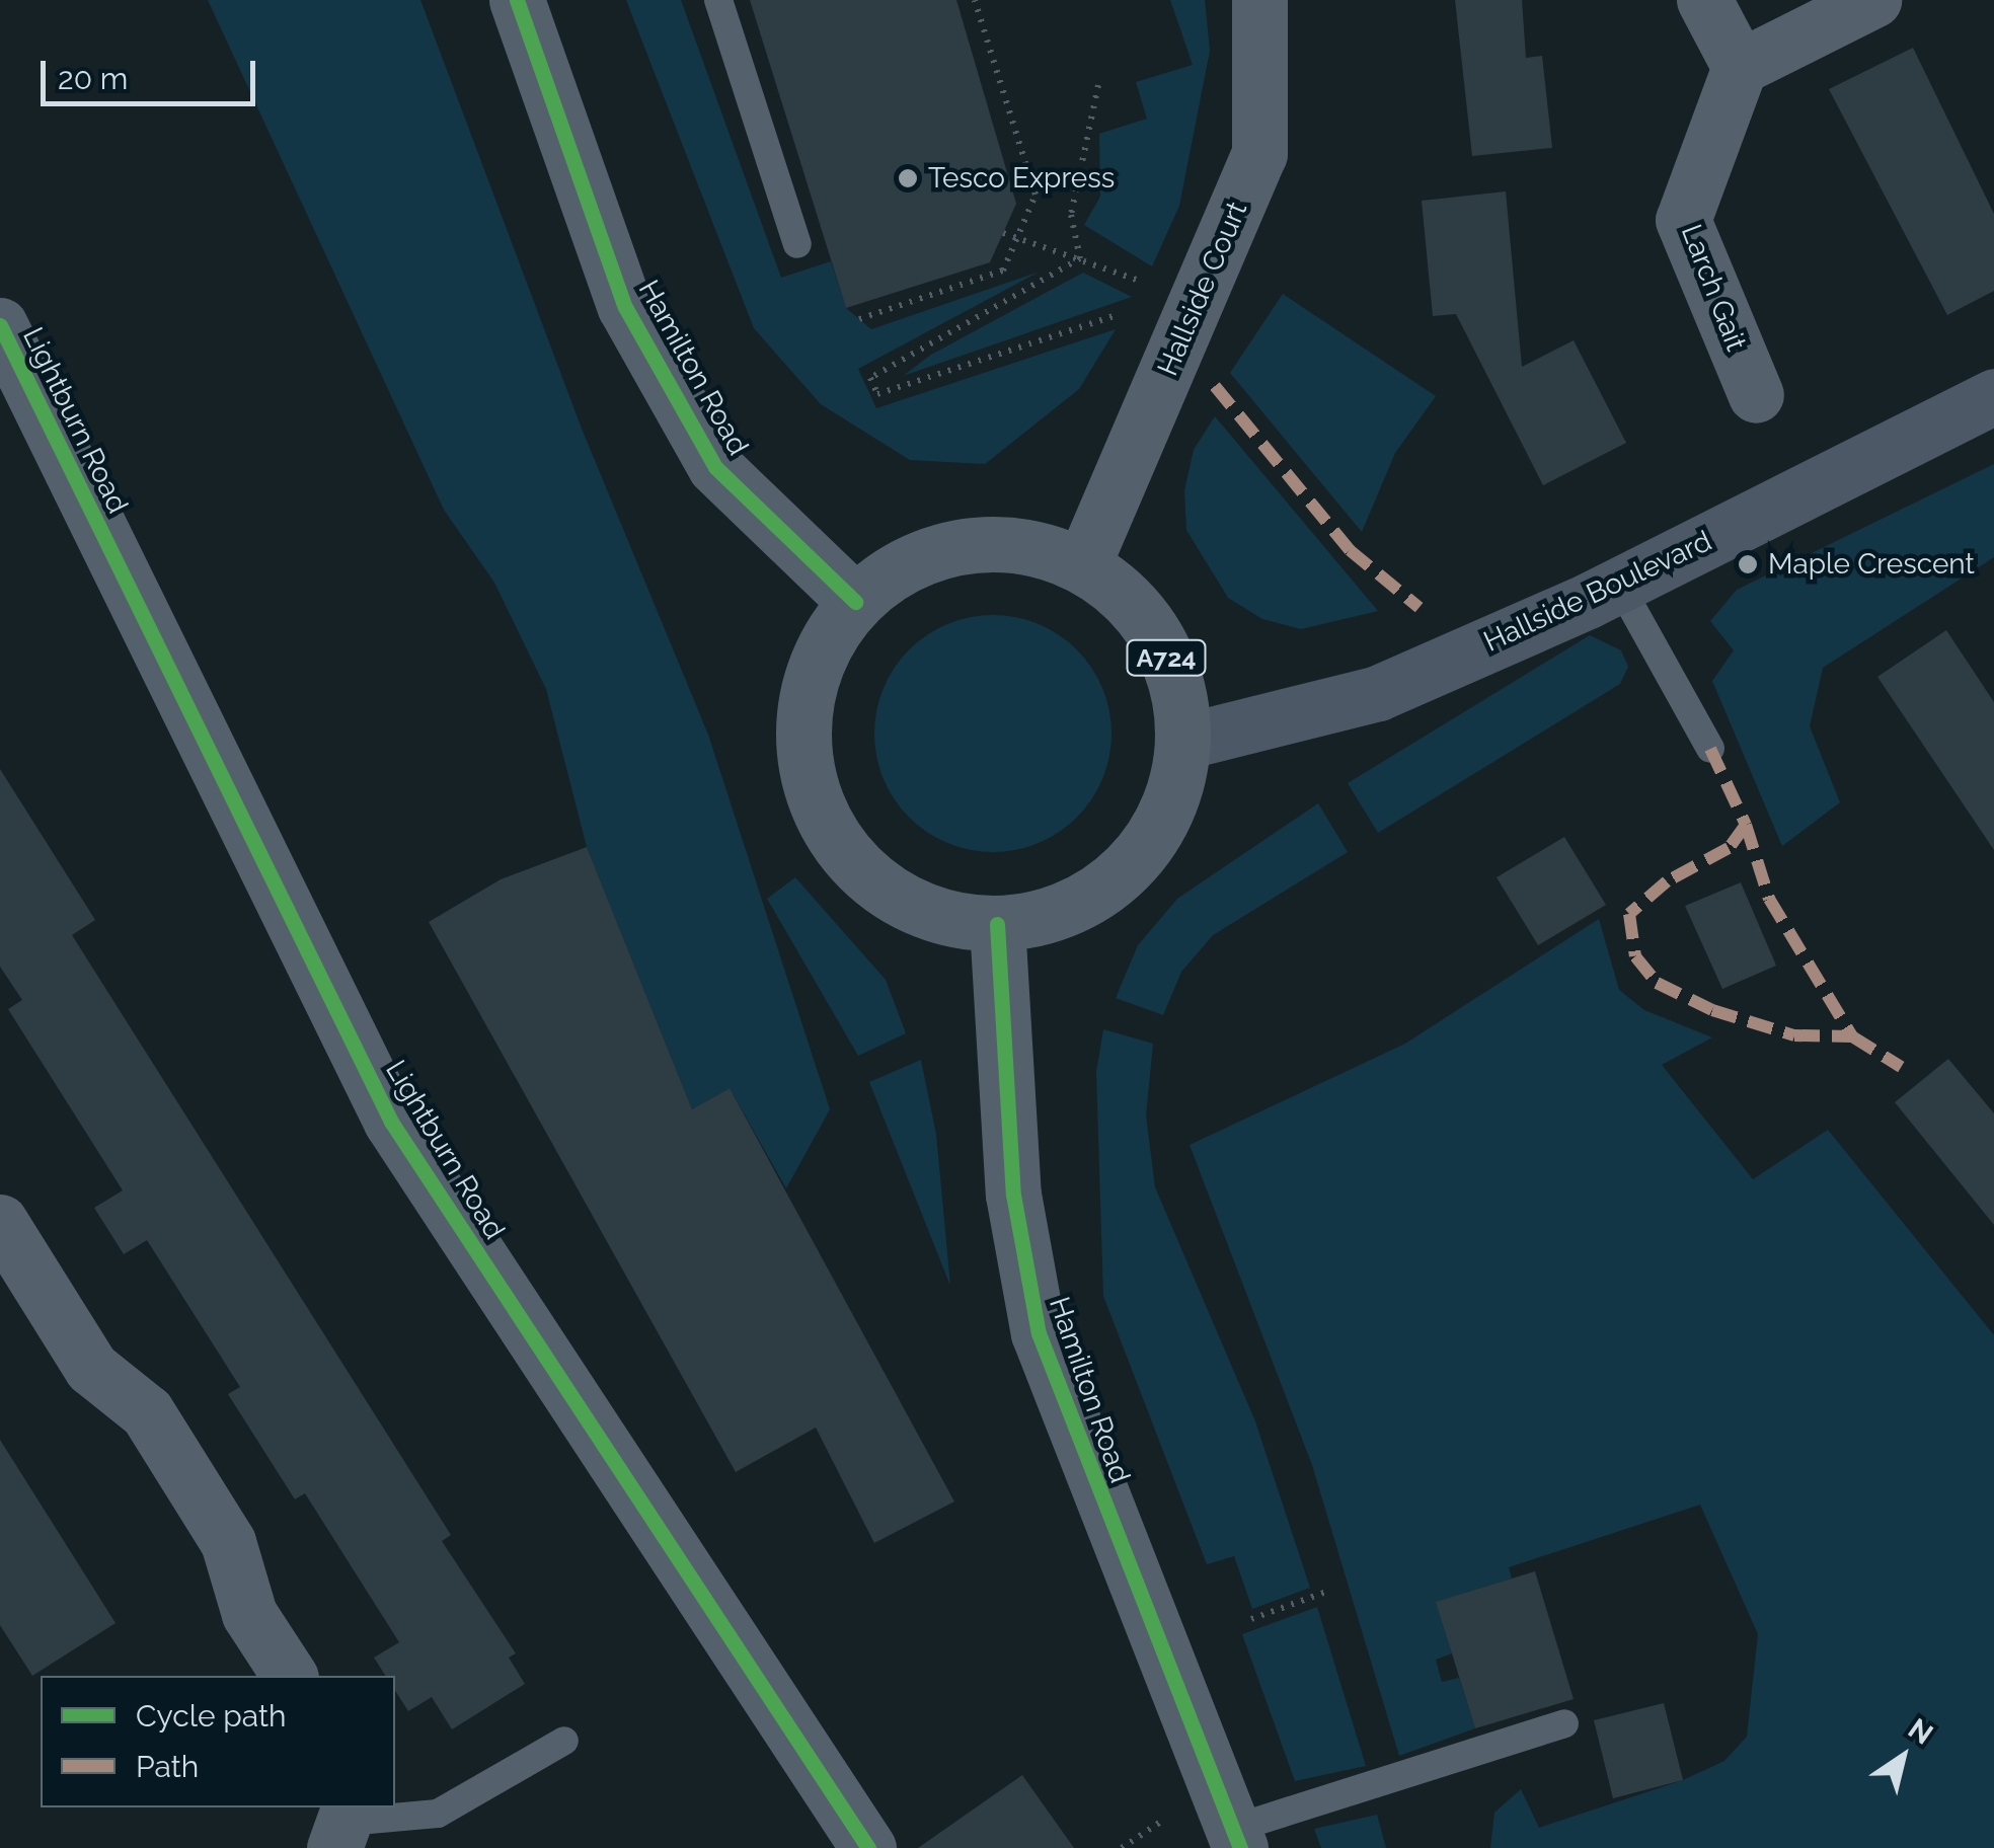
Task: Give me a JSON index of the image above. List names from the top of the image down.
{
  "streets": {
    "main road": ["Hamilton Road", "A724"],
    "street": [
      "Larch Gait",
      "Hallside Court",
      "Lightburn Road",
      "Hallside Boulevard"
    ]
  },
  "crossings": [
    ["Hallside Court", "A724"],
    ["Hamilton Road", "A724"],
    ["Hallside Boulevard", "A724"]
  ],
  "places": ["Tesco Express", "Maple Crescent"],
  "legend": ["Cycle path", "Path"],
  "scale_bar": "20 m",
  "north": "top right"
}
